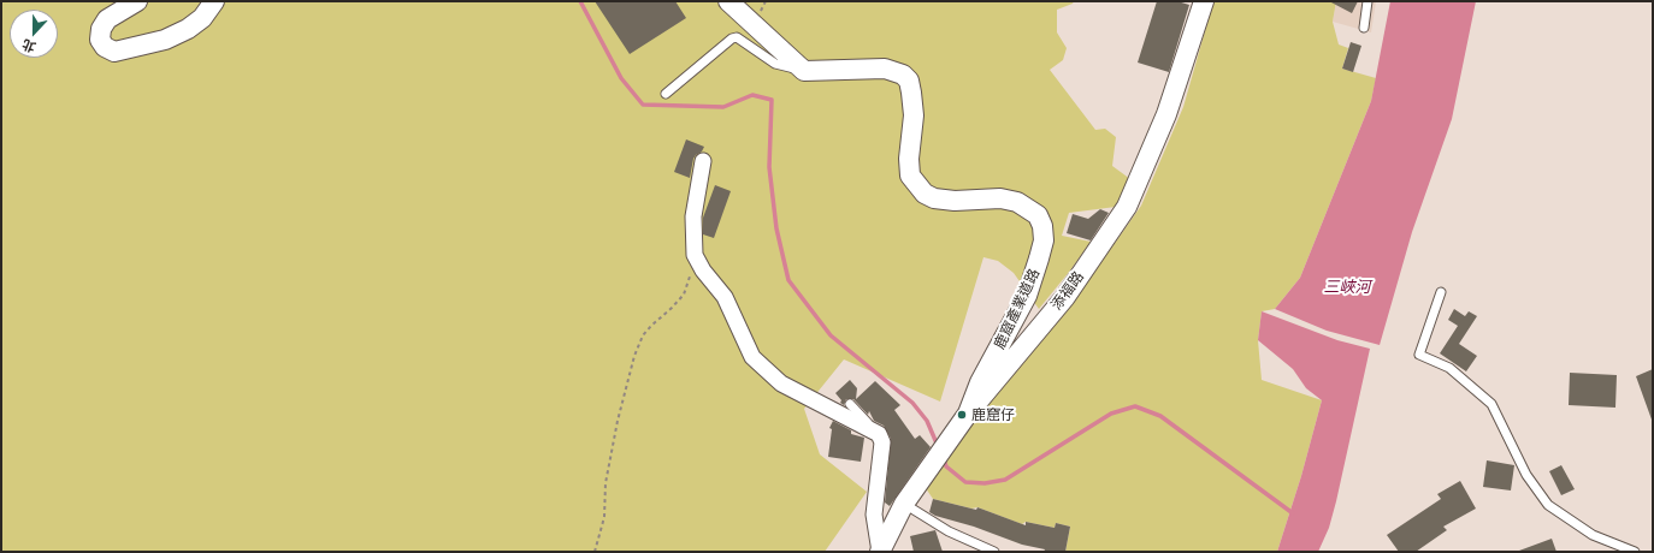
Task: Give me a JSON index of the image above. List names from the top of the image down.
{
  "streets": {
    "street": ["添福路", "鹿窟產業道路"]
  },
  "crossings": [
    ["添福路", "鹿窟產業道路"]
  ],
  "water": ["三峽河"],
  "places": ["鹿窟仔"],
  "north": "bottom"
}
